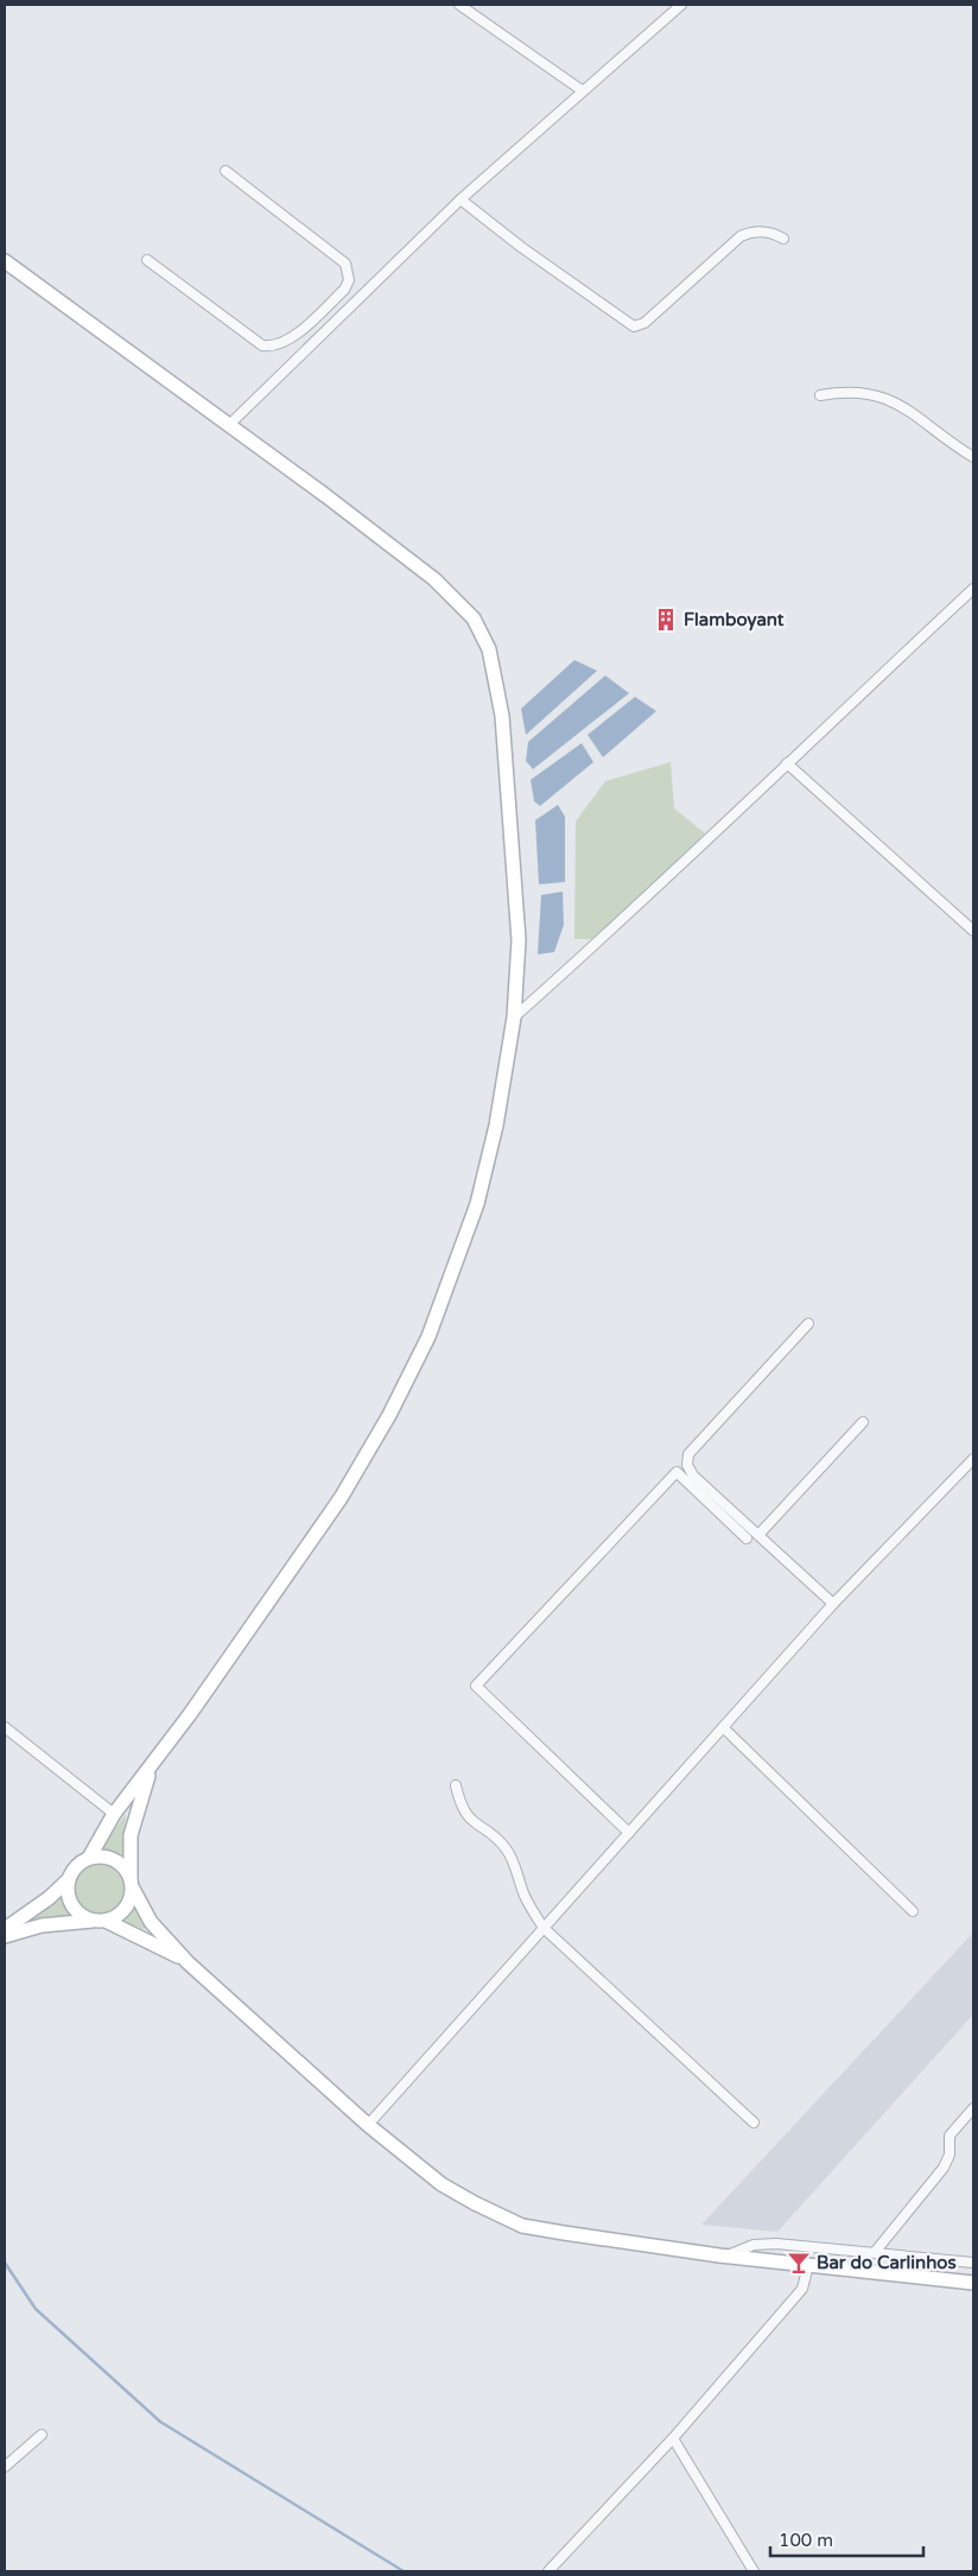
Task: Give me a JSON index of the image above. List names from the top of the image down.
{
  "places": {
    "building": ["Flamboyant"],
    "bar": ["Bar do Carlinhos"]
  },
  "scale_bar": "100 m"
}
